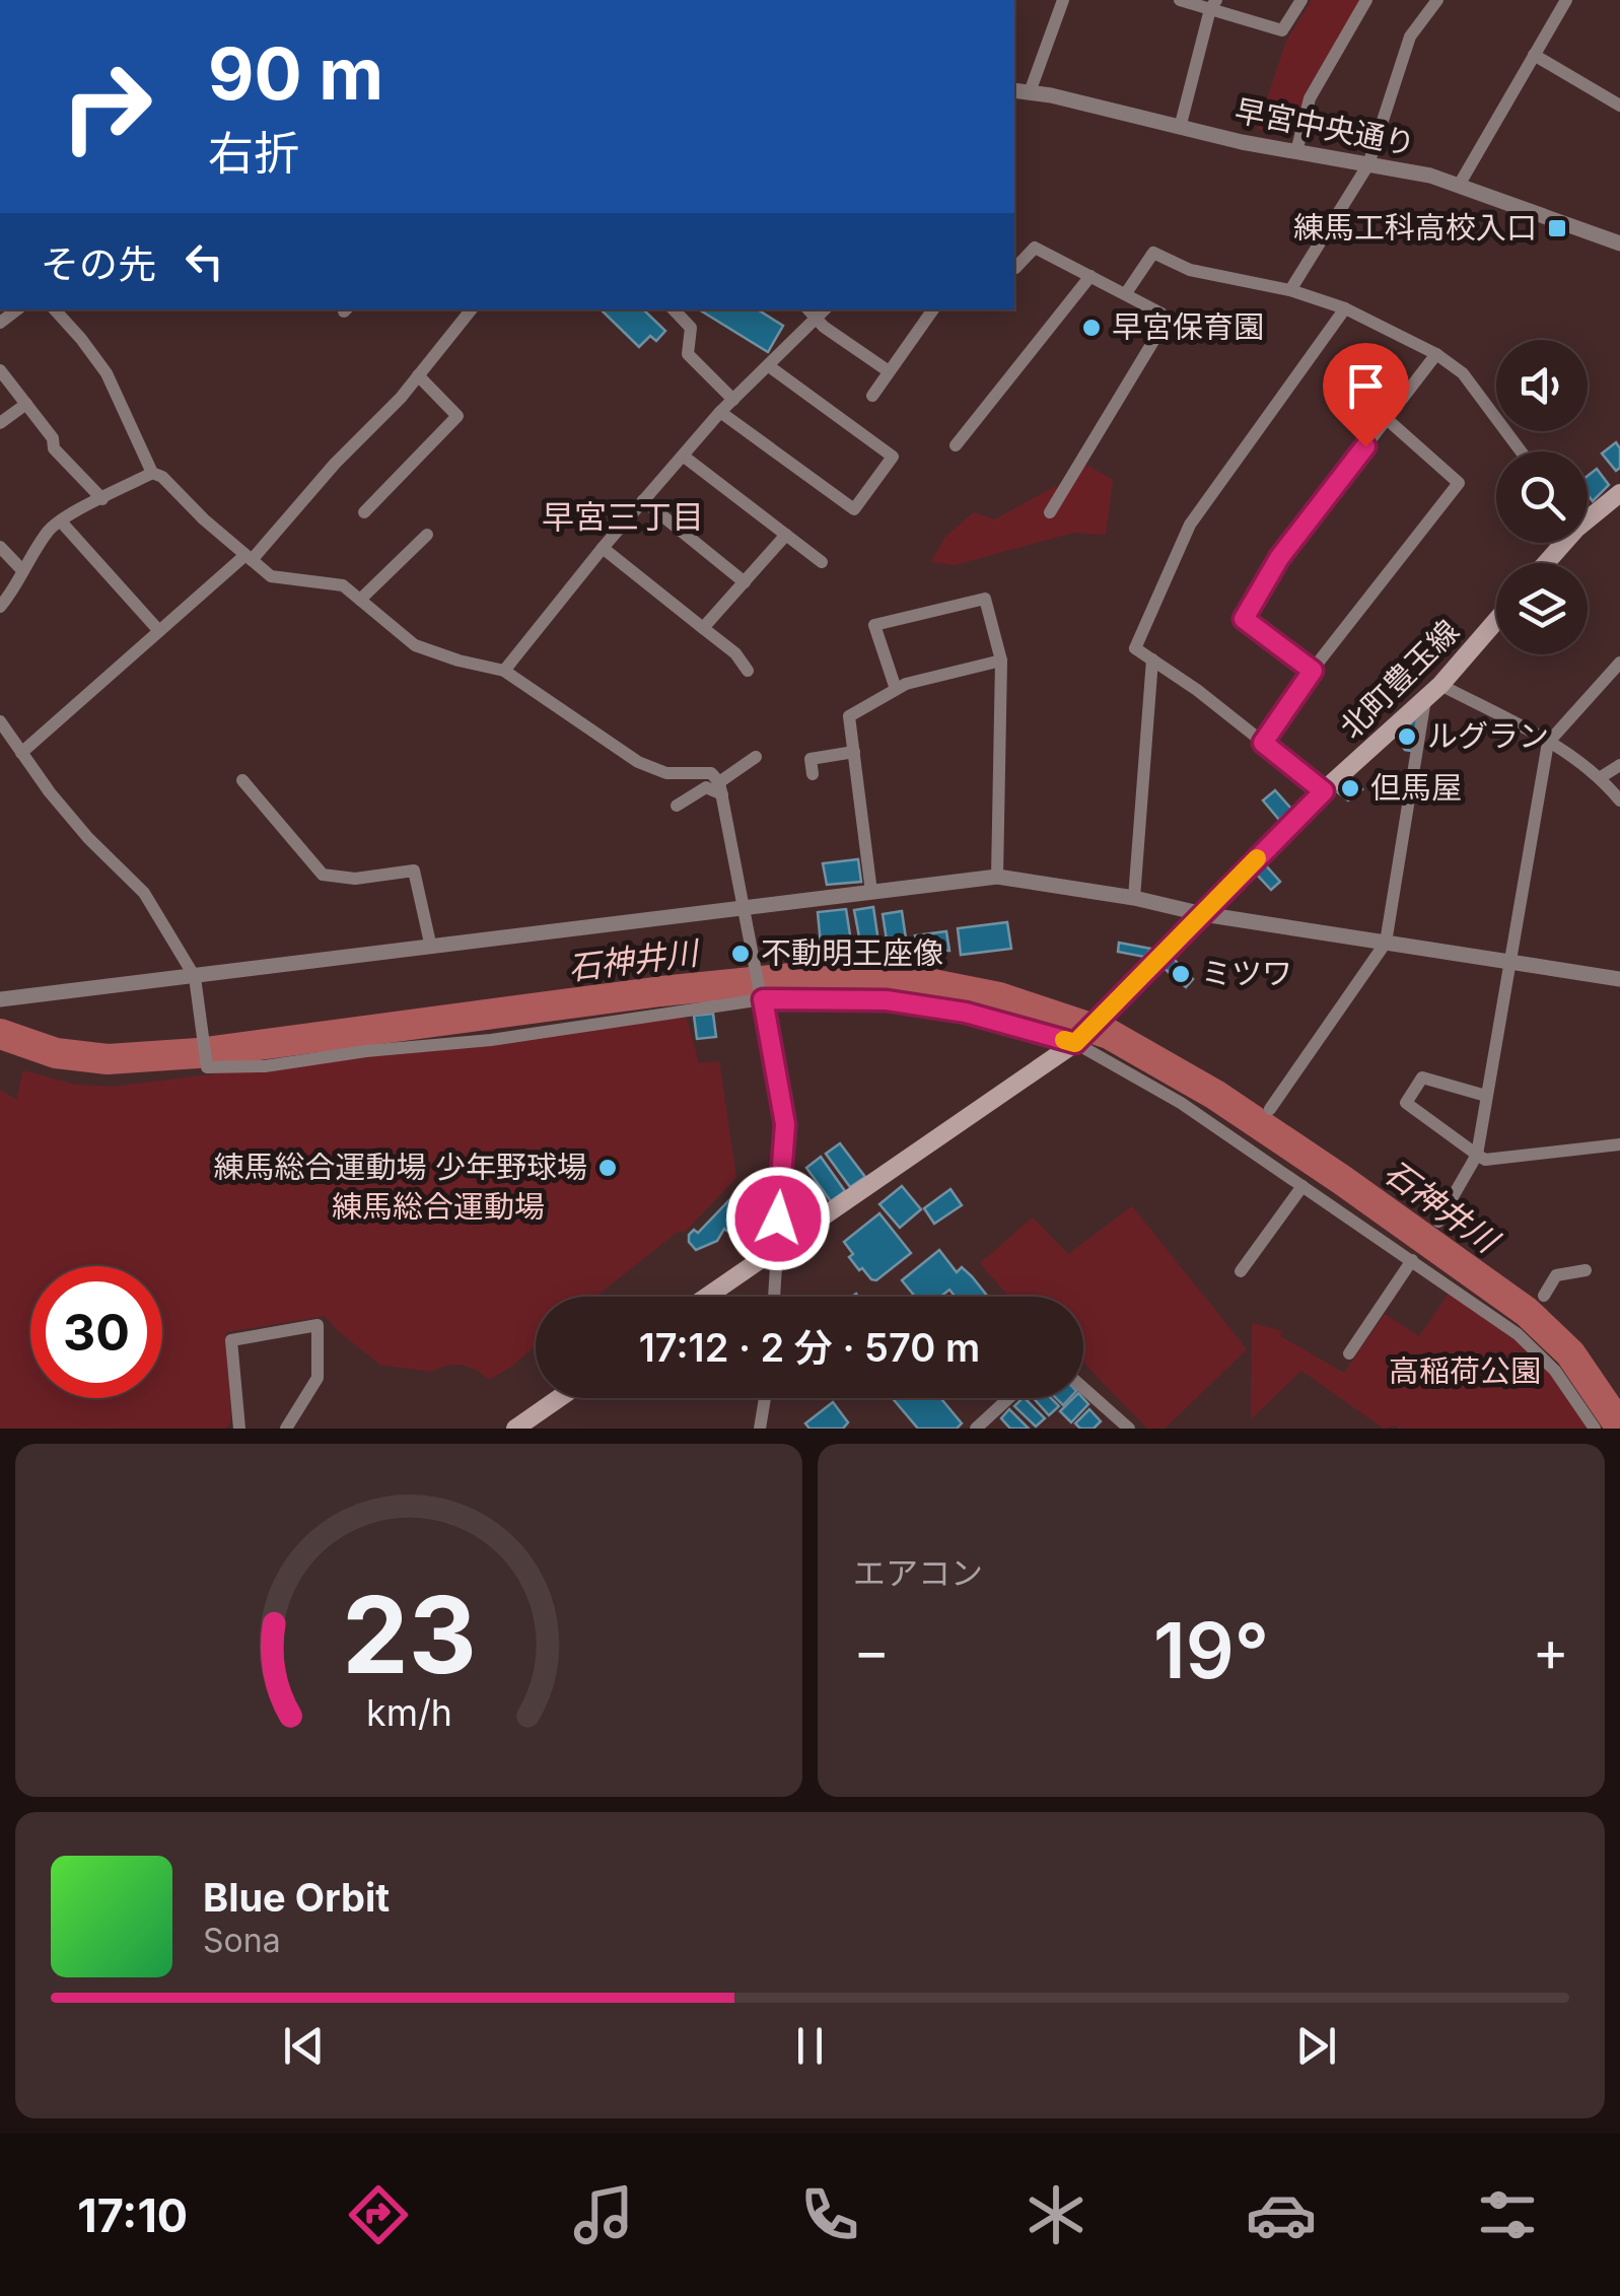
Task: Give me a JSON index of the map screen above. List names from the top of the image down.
{
  "streets": {
    "main road": ["北町豊玉線"],
    "street": ["早宮中央通り"]
  },
  "districts": ["早宮三丁目"],
  "water": ["石神井川"],
  "parks": ["練馬総合運動場", "高稲荷公園"],
  "places": {
    "transit": ["練馬工科高校入口"],
    "other": [
      "早宮保育園",
      "ルグラン",
      "但馬屋",
      "不動明王座像",
      "ミツワ",
      "練馬総合運動場 少年野球場"
    ]
  },
  "page": {
    "turn": ["90 m", "右折"],
    "then": "その先",
    "limit": "30",
    "trip": "17:12 · 2 分 · 570 m",
    "tile": "エアコン",
    "heat": ["−", "19°", "+"],
    "song": ["Blue Orbit", "Sona"],
    "tabs": "17:10",
    "gauge": ["23", "km/h"]
  }
}
